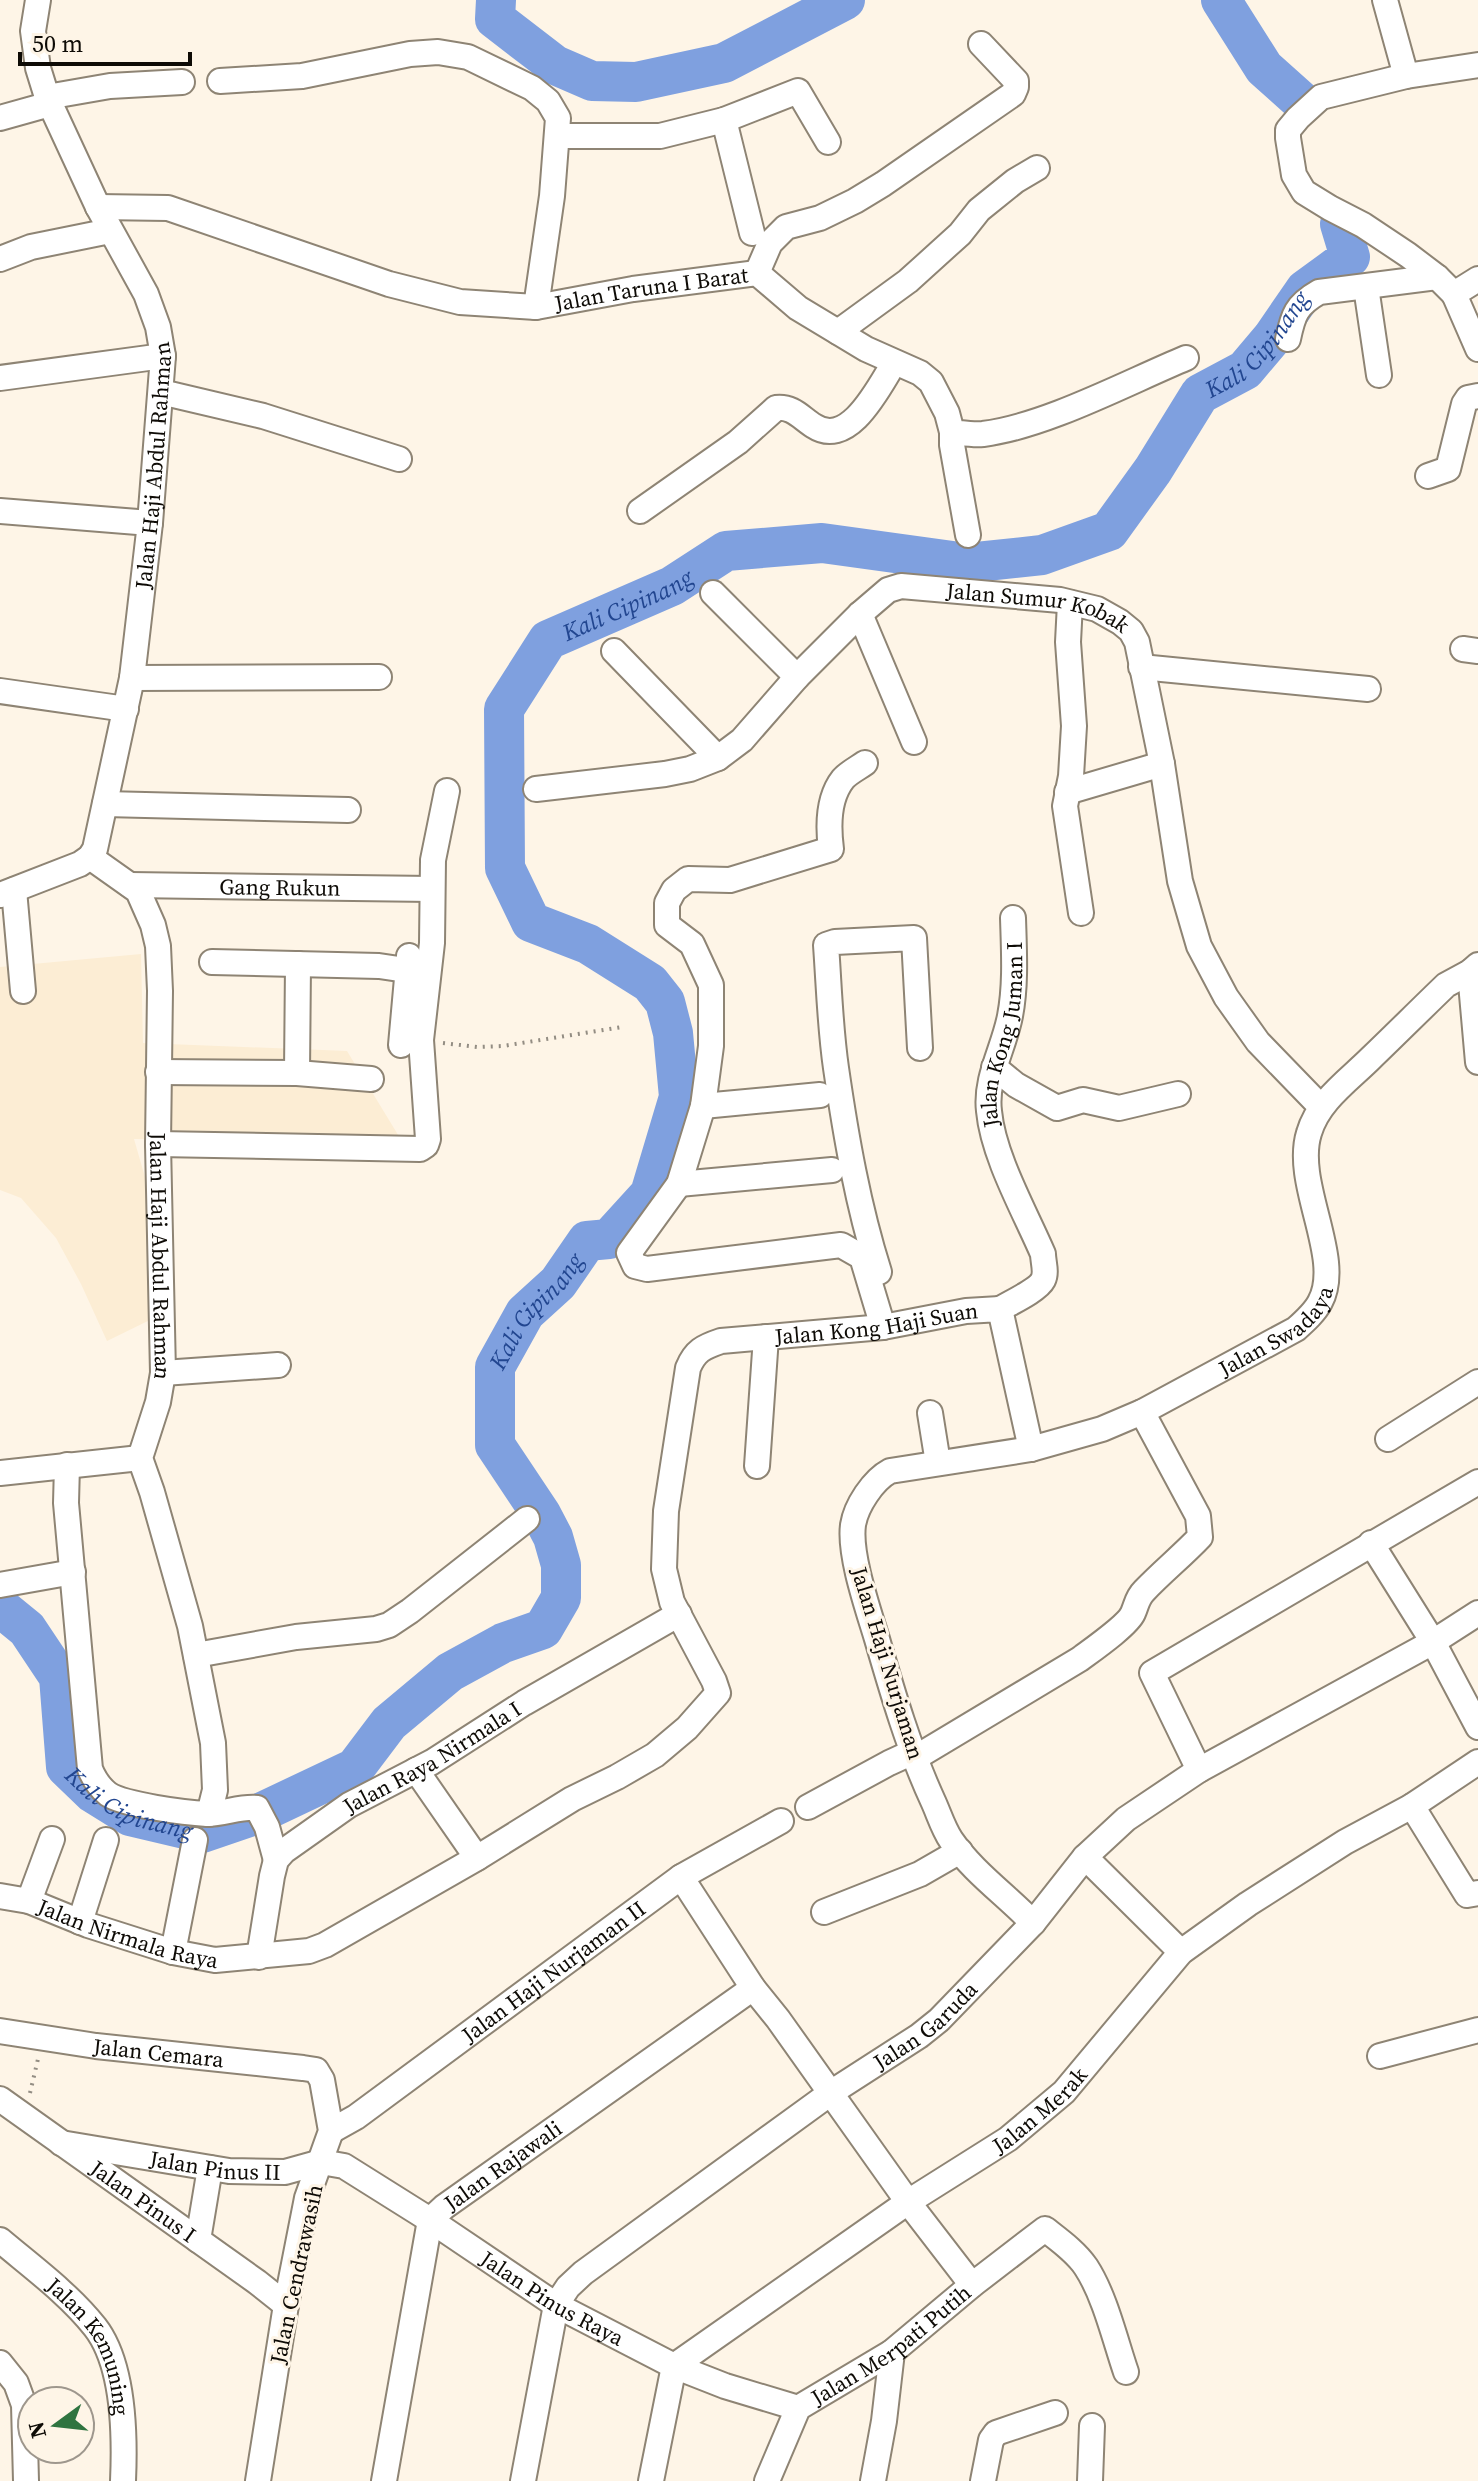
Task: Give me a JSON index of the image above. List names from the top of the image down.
{
  "streets": {
    "street": [
      "Jalan Taruna I Barat",
      "Jalan Haji Abdul Rahman",
      "Jalan Sumur Kobak",
      "Gang Rukun",
      "Jalan Kong Juman I",
      "Jalan Kong Haji Suan",
      "Jalan Swadaya",
      "Jalan Haji Nurjaman",
      "Jalan Raya Nirmala I",
      "Jalan Nirmala Raya",
      "Jalan Haji Nurjaman II",
      "Jalan Garuda",
      "Jalan Cemara",
      "Jalan Merak",
      "Jalan Pinus II",
      "Jalan Rajawali",
      "Jalan Pinus I",
      "Jalan Cendrawasih",
      "Jalan Pinus Raya",
      "Jalan Merpati Putih",
      "Jalan Kemuning"
    ]
  },
  "crossings": [
    ["Jalan Taruna I Barat", "Jalan Haji Abdul Rahman"],
    ["Jalan Haji Abdul Rahman", "Gang Rukun"],
    ["Jalan Sumur Kobak", "Jalan Swadaya"],
    ["Jalan Kong Juman I", "Jalan Kong Haji Suan"],
    ["Jalan Kong Haji Suan", "Jalan Swadaya"],
    ["Jalan Kong Haji Suan", "Jalan Haji Nurjaman"],
    ["Jalan Kong Haji Suan", "Jalan Nirmala Raya"],
    ["Jalan Swadaya", "Jalan Haji Nurjaman"],
    ["Jalan Haji Nurjaman", "Jalan Garuda"],
    ["Jalan Raya Nirmala I", "Jalan Nirmala Raya"],
    ["Jalan Haji Nurjaman II", "Jalan Cendrawasih"],
    ["Jalan Garuda", "Jalan Pinus Raya"],
    ["Jalan Cemara", "Jalan Cendrawasih"],
    ["Jalan Merak", "Jalan Pinus Raya"],
    ["Jalan Pinus II", "Jalan Pinus I"],
    ["Jalan Pinus II", "Jalan Cendrawasih"],
    ["Jalan Pinus II", "Jalan Pinus Raya"],
    ["Jalan Rajawali", "Jalan Pinus Raya"],
    ["Jalan Pinus I", "Jalan Cendrawasih"],
    ["Jalan Cendrawasih", "Jalan Pinus Raya"],
    ["Jalan Pinus Raya", "Jalan Merpati Putih"]
  ],
  "water": ["Kali Cipinang"],
  "scale_bar": "50 m",
  "north": "left"
}
